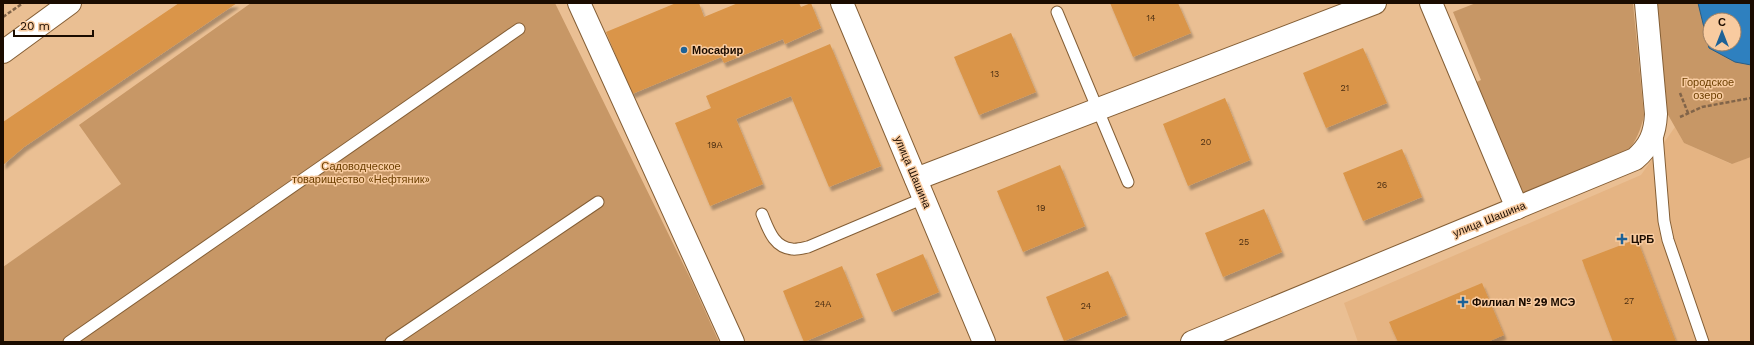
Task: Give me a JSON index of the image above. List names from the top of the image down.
{
  "streets": {
    "street": ["улица Шашина"]
  },
  "parks": ["Городское озеро", "Садоводческое товарищество «Нефтяник»"],
  "places": {
    "other": ["Мосафир"],
    "health": ["ЦРБ", "Филиал № 29 МСЭ"]
  },
  "house_numbers": [
    "14",
    "13",
    "21",
    "20",
    "19А",
    "26",
    "19",
    "25",
    "27",
    "24А",
    "24"
  ],
  "scale_bar": "20 m",
  "north": "top"
}
